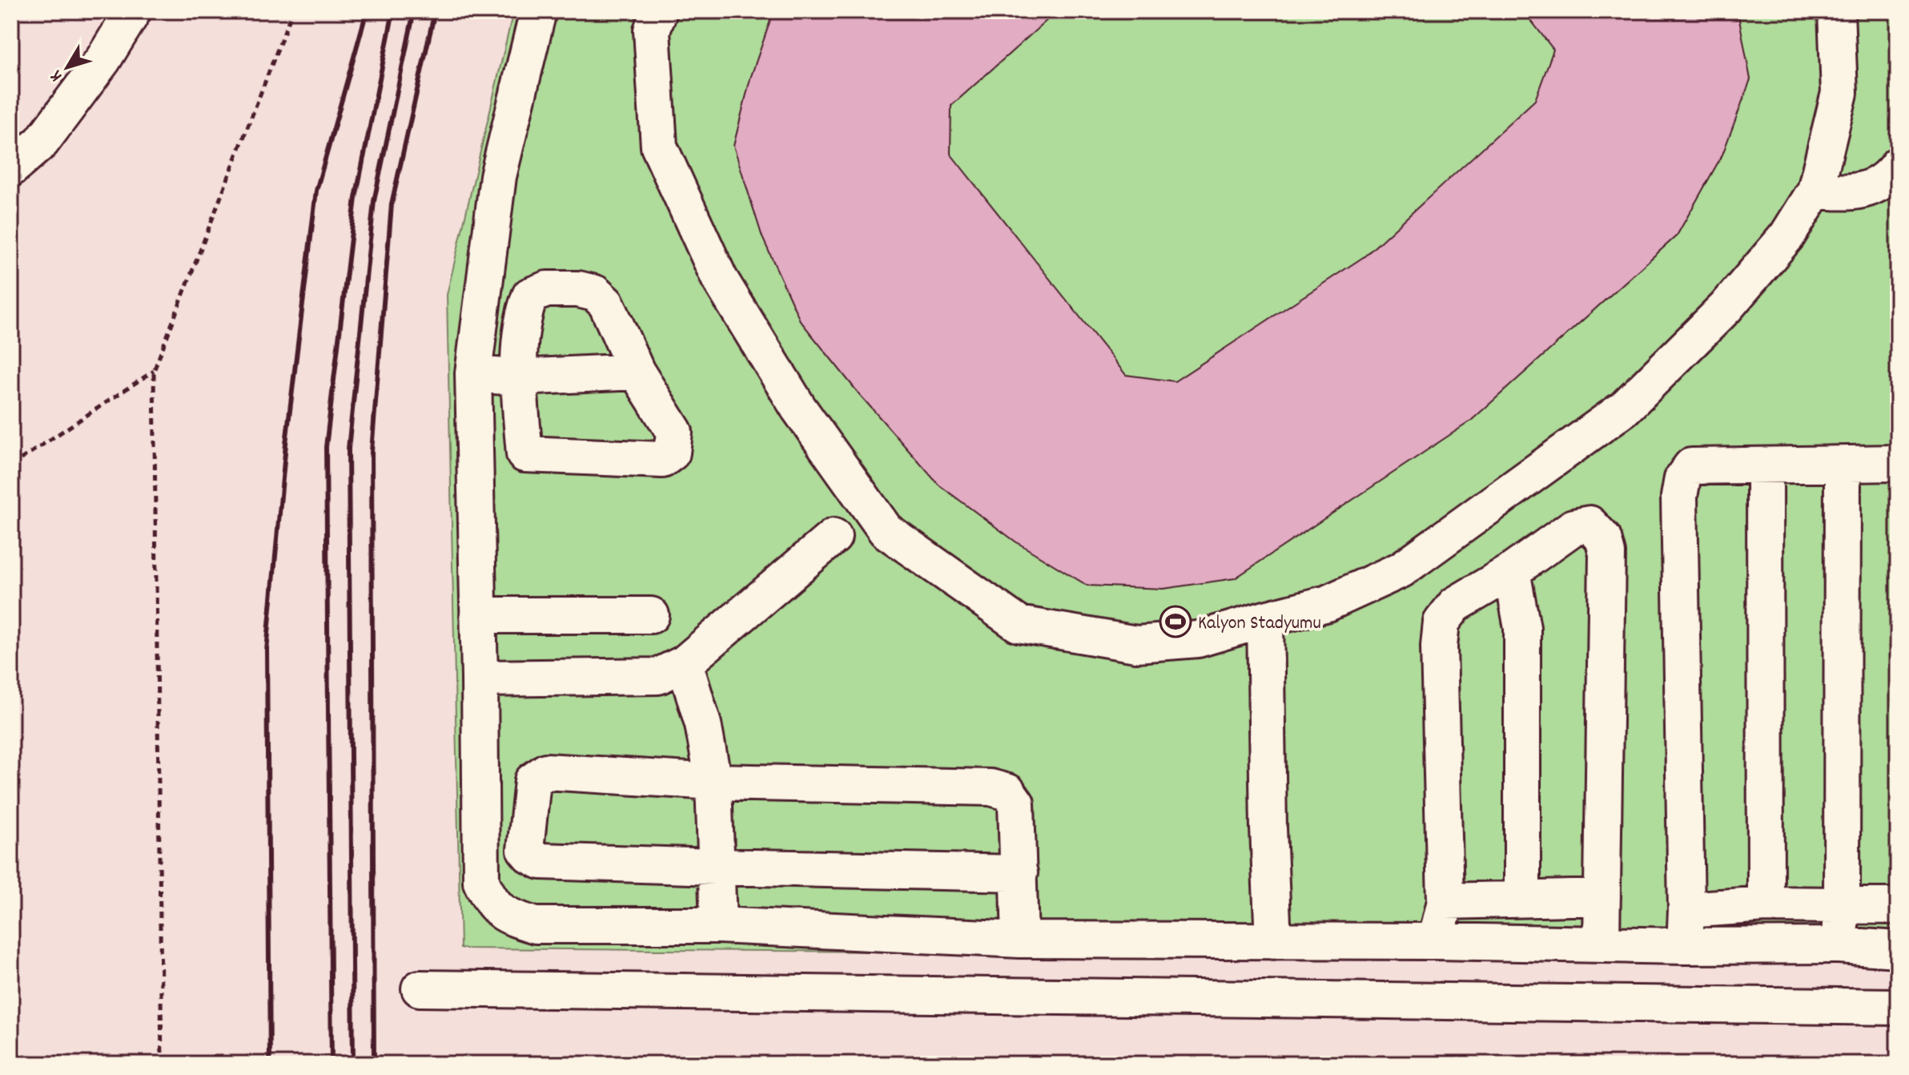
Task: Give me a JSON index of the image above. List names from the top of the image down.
{
  "places": {
    "sports": ["Kalyon Stadyumu"]
  },
  "north": "bottom left"
}
